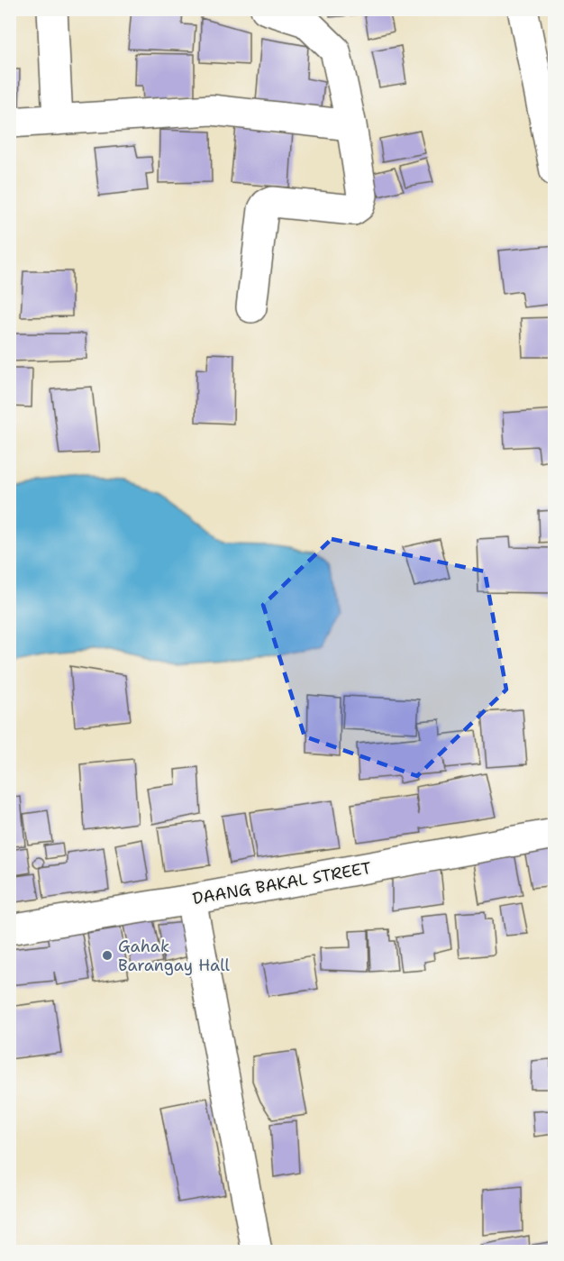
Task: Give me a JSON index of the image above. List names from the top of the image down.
{
  "streets": {
    "street": ["DAANG BAKAL STREET"]
  },
  "places": ["Gahak Barangay Hall"]
}
